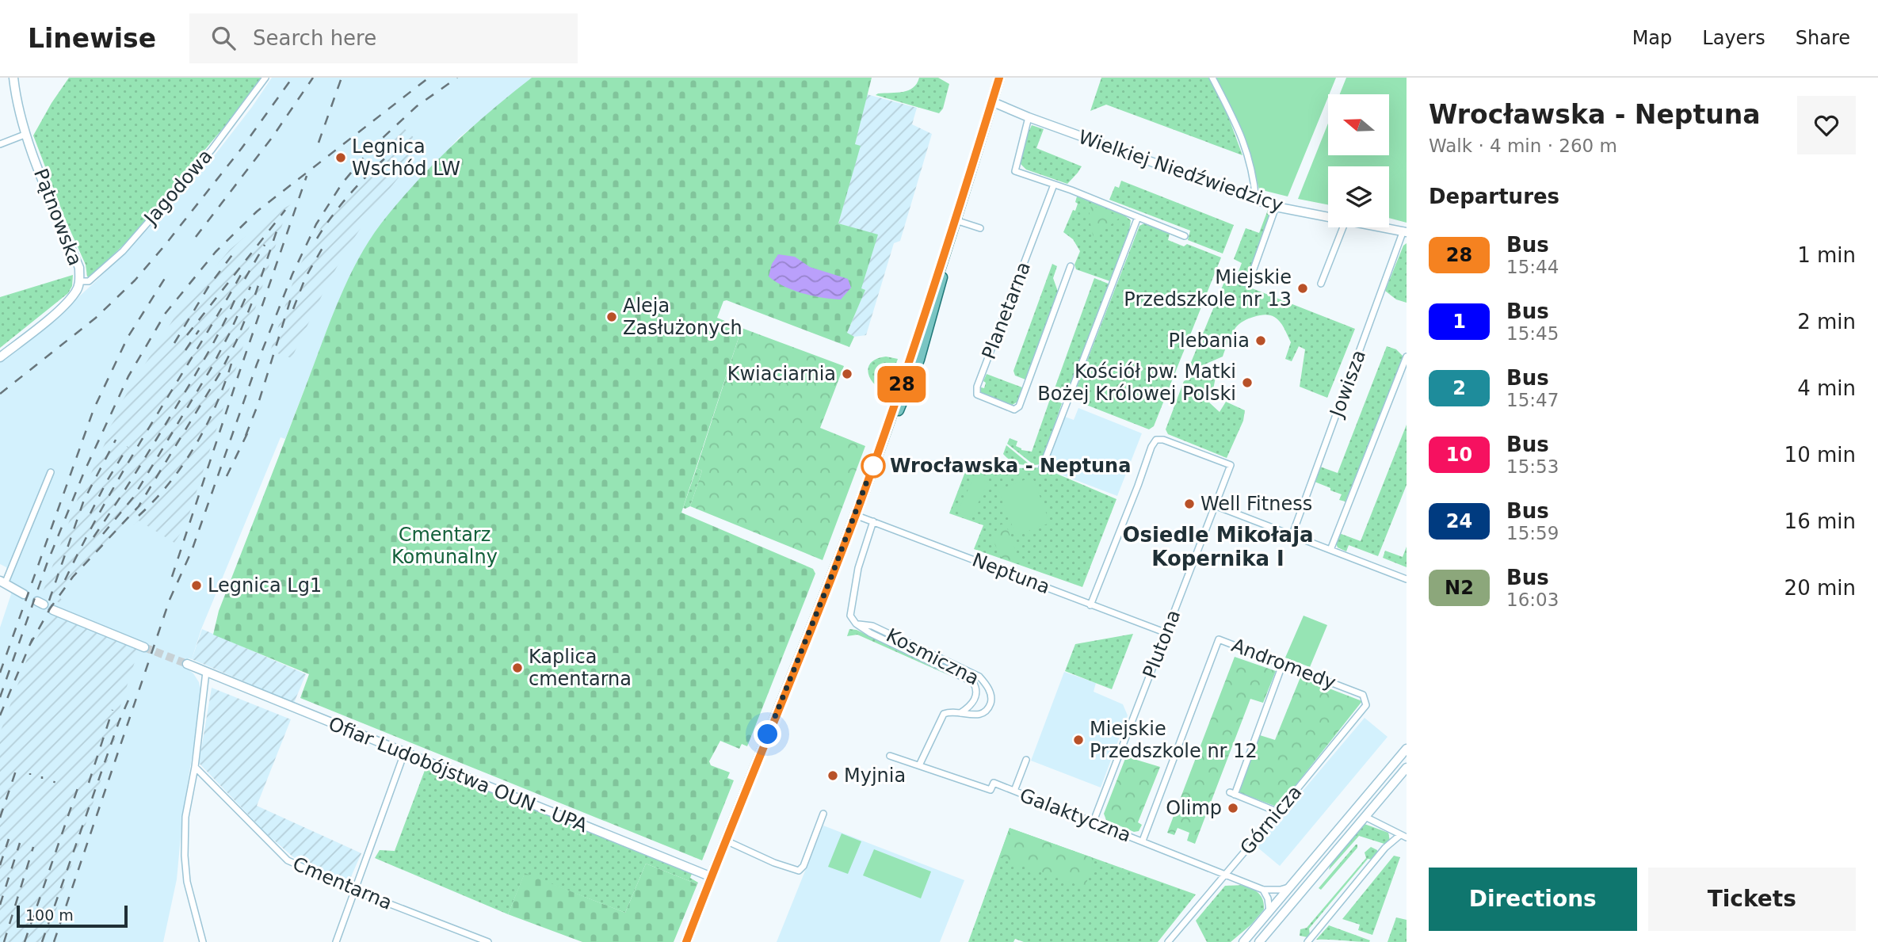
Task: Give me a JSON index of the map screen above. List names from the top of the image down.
{
  "streets": {
    "street": [
      "Wielkiej Niedźwiedzicy",
      "Jagodowa",
      "Pątnowska",
      "Planetarna",
      "Jowisza",
      "Neptuna",
      "Plutona",
      "Kosmiczna",
      "Andromedy",
      "Ofiar Ludobójstwa OUN - UPA",
      "Galaktyczna",
      "Górnicza",
      "Cmentarna"
    ]
  },
  "crossings": [
    ["Wielkiej Niedźwiedzicy", "Jowisza"],
    ["Jagodowa", "Pątnowska"],
    ["Neptuna", "Plutona"],
    ["Plutona", "Galaktyczna"],
    ["Kosmiczna", "Galaktyczna"],
    ["Andromedy", "Galaktyczna"],
    ["Andromedy", "Górnicza"],
    ["Galaktyczna", "Górnicza"]
  ],
  "districts": ["Osiedle Mikołaja Kopernika I"],
  "parks": ["Cmentarz Komunalny"],
  "places": [
    "Legnica Wschód LW",
    "Miejskie Przedszkole nr 13",
    "Aleja Zasłużonych",
    "Plebania",
    "Kwiaciarnia",
    "Kościół pw. Matki Bożej Królowej Polski",
    "Wrocławska - Neptuna",
    "Well Fitness",
    "Legnica Lg1",
    "Kaplica cmentarna",
    "Miejskie Przedszkole nr 12",
    "Myjnia",
    "Olimp"
  ],
  "lines": ["bus line 28"],
  "scale_bar": "100 m",
  "north": "left",
  "page": {
    "header": "Linewise",
    "search": "Search here",
    "nav": ["Map", "Layers", "Share"],
    "on_map": "28",
    "heading": [
      ["Wrocławska - Neptuna", "Walk · 4 min · 260 m"],
      "Departures"
    ],
    "list": [
      {
        "mark": "28",
        "name": "Bus",
        "note": "15:44",
        "value": "1 min"
      },
      {
        "mark": "1",
        "name": "Bus",
        "note": "15:45",
        "value": "2 min"
      },
      {
        "mark": "2",
        "name": "Bus",
        "note": "15:47",
        "value": "4 min"
      },
      {
        "mark": "10",
        "name": "Bus",
        "note": "15:53",
        "value": "10 min"
      },
      {
        "mark": "24",
        "name": "Bus",
        "note": "15:59",
        "value": "16 min"
      },
      {
        "mark": "N2",
        "name": "Bus",
        "note": "16:03",
        "value": "20 min"
      }
    ],
    "buttons": ["Directions", "Tickets"],
    "scale": "100 m"
  }
}
